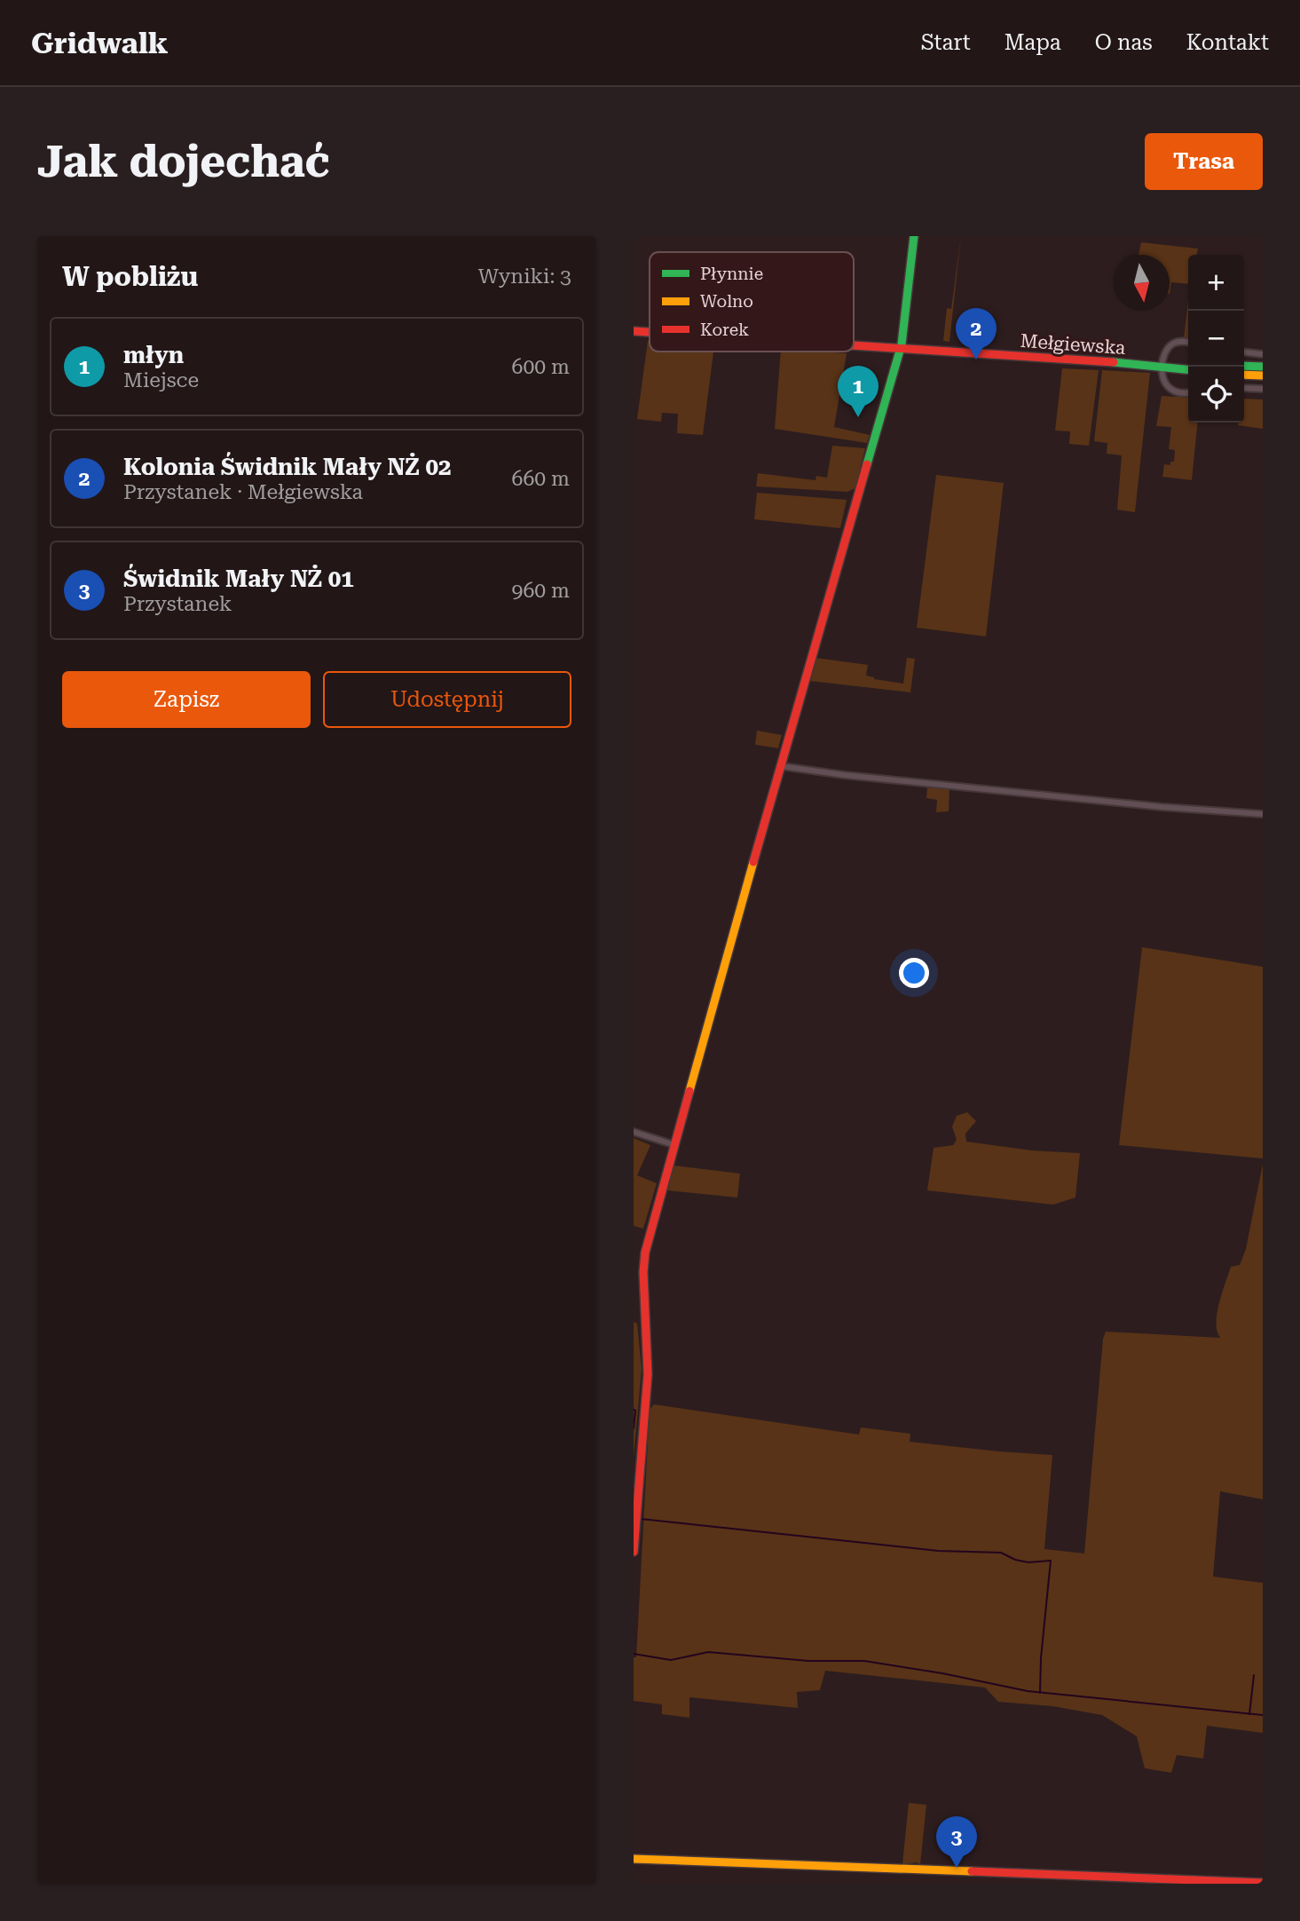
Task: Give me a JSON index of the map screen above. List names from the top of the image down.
{
  "streets": {
    "street": ["Mełgiewska"]
  },
  "legend": ["Płynnie", "Wolno", "Korek"],
  "north": "bottom",
  "page": {
    "header": "Gridwalk",
    "nav": [
      "Start",
      "Mapa",
      "O nas",
      "Kontakt"
    ],
    "buttons": [
      "Trasa",
      ["Zapisz", "Udostępnij"]
    ],
    "title": "Jak dojechać",
    "heading": ["W pobliżu", "Wyniki: 3"],
    "map_buttons": ["+", "−"],
    "pins": ["2", "1", "3"],
    "list": [
      {
        "mark": "1",
        "name": "młyn",
        "note": "Miejsce",
        "value": "600 m"
      },
      {
        "mark": "2",
        "name": "Kolonia Świdnik Mały NŻ 02",
        "note": "Przystanek · Mełgiewska",
        "value": "660 m"
      },
      {
        "mark": "3",
        "name": "Świdnik Mały NŻ 01",
        "note": "Przystanek",
        "value": "960 m"
      }
    ]
  }
}
